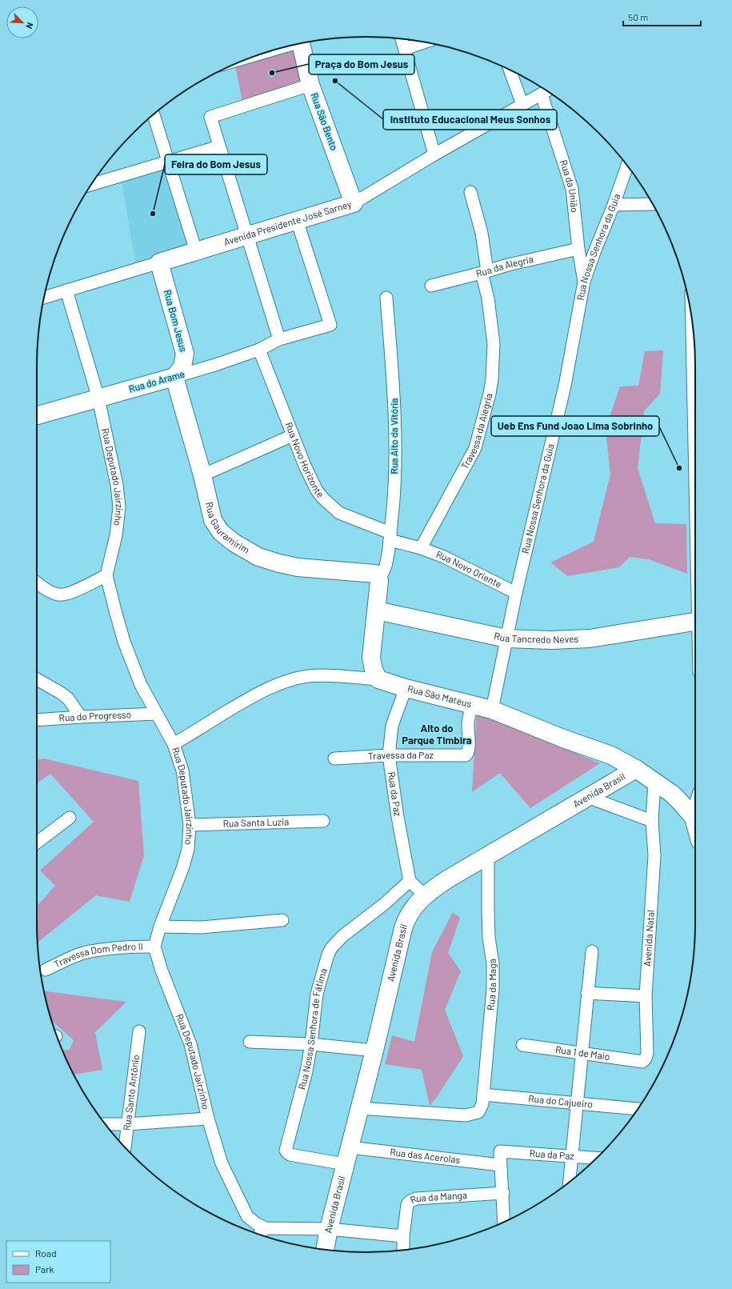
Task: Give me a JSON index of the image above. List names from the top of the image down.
{
  "streets": {
    "street": [
      "Rua São Bento",
      "Rua da União",
      "Avenida Presidente José Sarney",
      "Rua Nossa Senhora da Guia",
      "Rua da Alegria",
      "Rua Bom Jesus",
      "Rua do Arame",
      "Travessa da Alegria",
      "Rua Alto da Vitória",
      "Rua Novo Horizonte",
      "Rua Deputado Jairzinho",
      "Rua Gauramirim",
      "Rua Novo Oriente",
      "Rua Tancredo Neves",
      "Rua São Mateus",
      "Rua do Progresso",
      "Travessa da Paz",
      "Avenida Brasil",
      "Rua da Paz",
      "Rua Santa Luzia",
      "Avenida Natal",
      "Travessa Dom Pedro II",
      "Rua da Maga",
      "Rua Nossa Senhora de Fátima",
      "Rua 1 de Maio",
      "Rua Santo Antônio",
      "Rua do Cajueiro",
      "Rua das Acerolas",
      "Rua da Manga"
    ]
  },
  "crossings": [
    ["Rua São Bento", "Avenida Presidente José Sarney"],
    ["Rua da União", "Avenida Presidente José Sarney"],
    ["Rua da União", "Rua Nossa Senhora da Guia"],
    ["Rua da União", "Rua da Alegria"],
    ["Avenida Presidente José Sarney", "Rua Bom Jesus"],
    ["Avenida Presidente José Sarney", "Rua Deputado Jairzinho"],
    ["Rua Nossa Senhora da Guia", "Rua Novo Oriente"],
    ["Rua Nossa Senhora da Guia", "Rua Tancredo Neves"],
    ["Rua Nossa Senhora da Guia", "Rua São Mateus"],
    ["Rua da Alegria", "Travessa da Alegria"],
    ["Rua Bom Jesus", "Rua do Arame"],
    ["Rua Bom Jesus", "Rua Gauramirim"],
    ["Rua do Arame", "Rua Novo Horizonte"],
    ["Rua do Arame", "Rua Deputado Jairzinho"],
    ["Rua do Arame", "Rua Gauramirim"],
    ["Travessa da Alegria", "Rua Novo Oriente"],
    ["Rua Alto da Vitória", "Rua Novo Horizonte"],
    ["Rua Alto da Vitória", "Rua Gauramirim"],
    ["Rua Alto da Vitória", "Rua Tancredo Neves"],
    ["Rua Alto da Vitória", "Rua São Mateus"],
    ["Rua Deputado Jairzinho", "Rua São Mateus"],
    ["Rua Deputado Jairzinho", "Rua do Progresso"],
    ["Rua Deputado Jairzinho", "Rua Santa Luzia"],
    ["Rua Deputado Jairzinho", "Travessa Dom Pedro II"],
    ["Rua São Mateus", "Travessa da Paz"],
    ["Rua São Mateus", "Avenida Brasil"],
    ["Rua São Mateus", "Rua da Paz"],
    ["Rua São Mateus", "Avenida Natal"],
    ["Travessa da Paz", "Rua da Paz"],
    ["Avenida Brasil", "Rua da Maga"],
    ["Avenida Brasil", "Rua Nossa Senhora de Fátima"],
    ["Avenida Brasil", "Rua das Acerolas"],
    ["Rua da Paz", "Rua Nossa Senhora de Fátima"],
    ["Rua da Paz", "Rua das Acerolas"],
    ["Avenida Natal", "Rua 1 de Maio"],
    ["Rua da Maga", "Rua do Cajueiro"]
  ],
  "districts": ["Alto do Parque Timbira"],
  "places": [
    "Praça do Bom Jesus",
    "Instituto Educacional Meus Sonhos",
    "Feira do Bom Jesus",
    "Ueb Ens Fund Joao Lima Sobrinho"
  ],
  "legend": ["Road", "Park"],
  "scale_bar": "50 m",
  "north": "bottom right"
}
